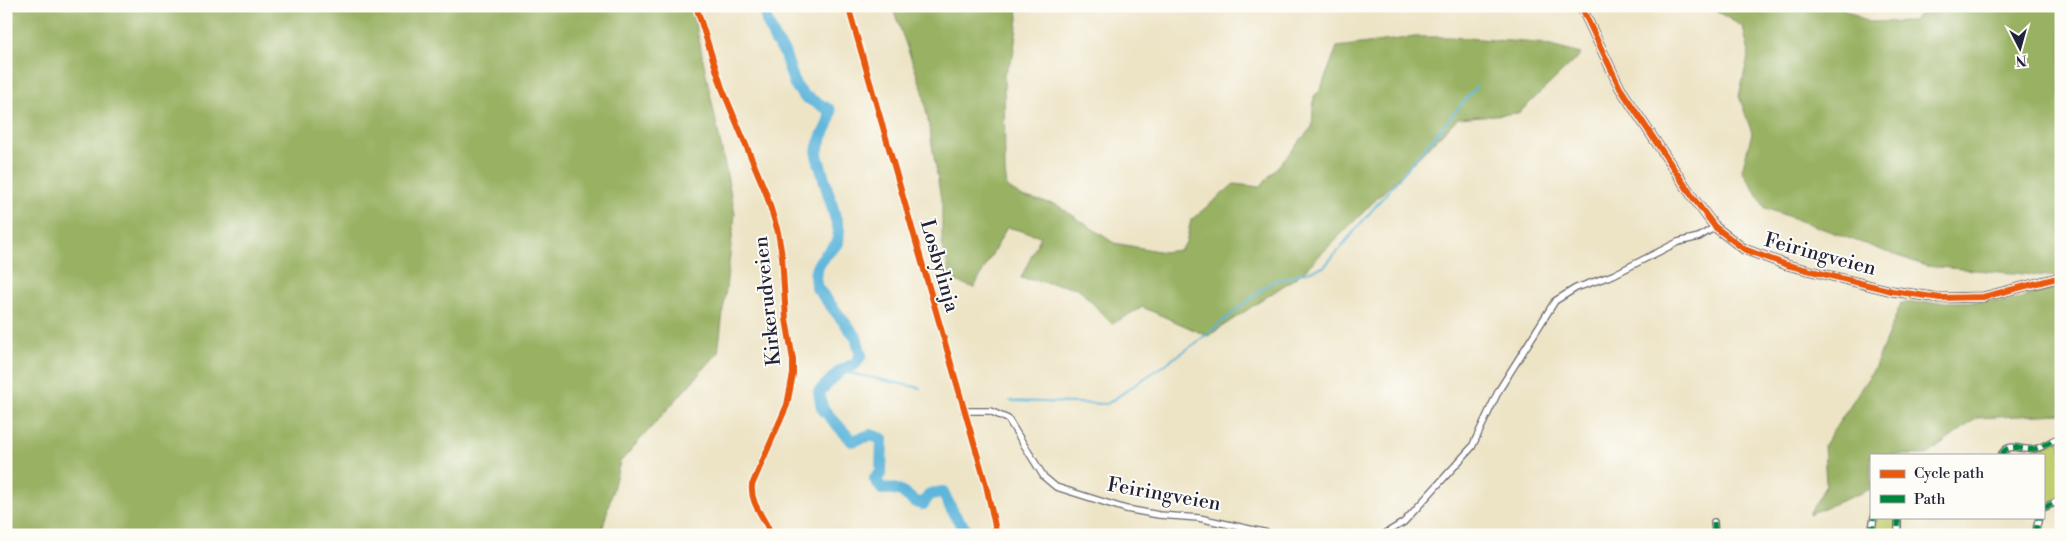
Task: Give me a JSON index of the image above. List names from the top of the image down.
{
  "streets": {
    "street": ["Feiringveien", "Kirkerudveien"],
    "cycle path": ["Losbylinja"]
  },
  "legend": ["Cycle path", "Path"],
  "north": "bottom"
}
